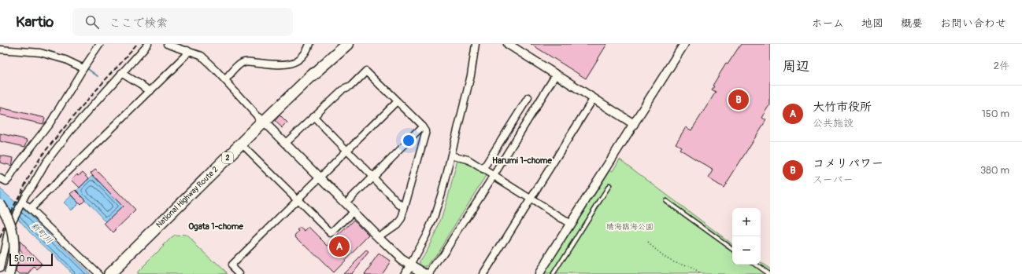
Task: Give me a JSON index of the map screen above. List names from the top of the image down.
{
  "streets": {
    "highway": ["2", "National Highway Route 2"]
  },
  "districts": ["Harumi 1-chome", "Ogata 1-chome"],
  "water": ["新町川"],
  "parks": ["晴海臨海公園"],
  "scale_bar": "50 m",
  "page": {
    "header": "Kartio",
    "search": "ここで検索",
    "nav": [
      "ホーム",
      "地図",
      "概要",
      "お問い合わせ"
    ],
    "heading": ["周辺", "2件"],
    "list": [
      {
        "mark": "A",
        "name": "大竹市役所",
        "note": "公共施設",
        "value": "150 m"
      },
      {
        "mark": "B",
        "name": "コメリパワー",
        "note": "スーパー",
        "value": "380 m"
      }
    ],
    "pins": ["B", "A"],
    "map_buttons": ["+", "−"],
    "scale": "50 m"
  }
}
